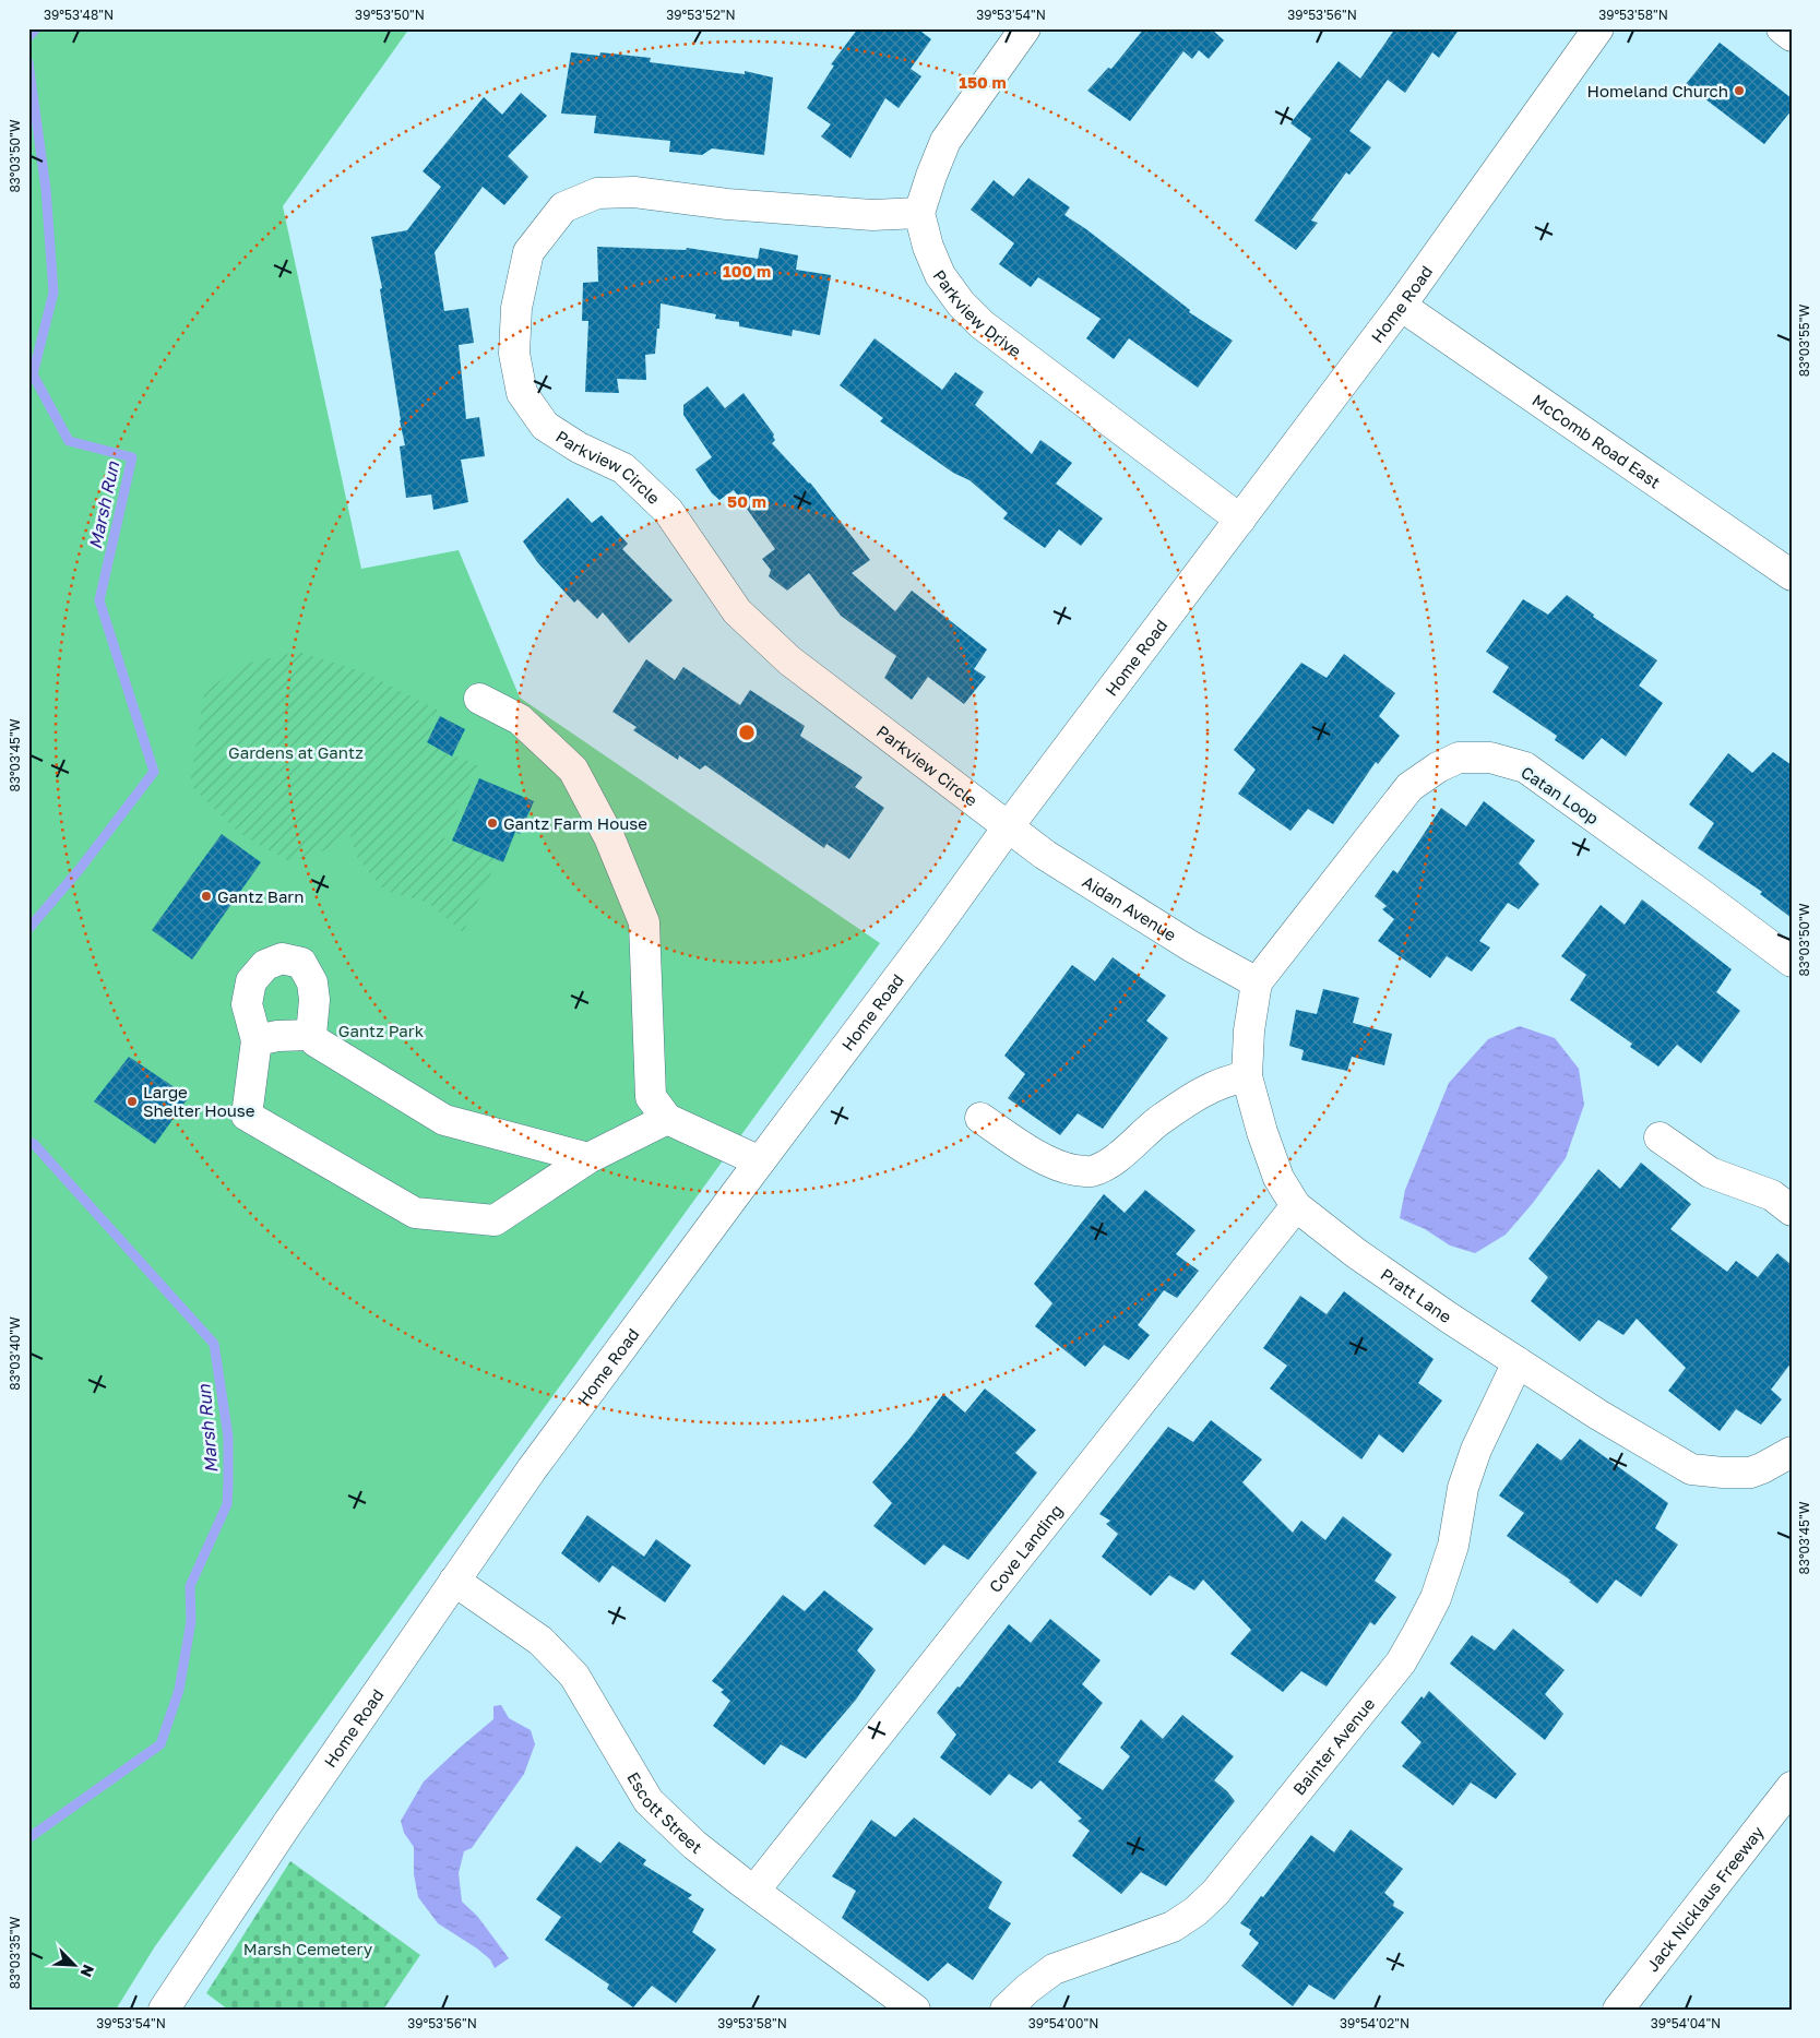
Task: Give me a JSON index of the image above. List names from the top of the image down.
{
  "streets": {
    "main road": [
      "Home Road",
      "Parkview Drive",
      "McComb Road East",
      "Parkview Circle",
      "Catan Loop",
      "Aidan Avenue",
      "Pratt Lane",
      "Cove Landing",
      "Bainter Avenue",
      "Escott Street",
      "Jack Nicklaus Freeway"
    ]
  },
  "crossings": [
    ["Home Road", "Parkview Drive"],
    ["Home Road", "McComb Road East"],
    ["Home Road", "Parkview Circle"],
    ["Home Road", "Aidan Avenue"],
    ["Home Road", "Escott Street"],
    ["Parkview Drive", "Parkview Circle"],
    ["Parkview Circle", "Aidan Avenue"],
    ["Catan Loop", "Aidan Avenue"],
    ["Catan Loop", "Pratt Lane"],
    ["Aidan Avenue", "Pratt Lane"],
    ["Pratt Lane", "Cove Landing"],
    ["Pratt Lane", "Bainter Avenue"],
    ["Cove Landing", "Escott Street"]
  ],
  "water": ["Marsh Run"],
  "parks": ["Gardens at Gantz", "Gantz Park", "Marsh Cemetery"],
  "places": [
    "Homeland Church",
    "Gantz Farm House",
    "Gantz Barn",
    "Large Shelter House"
  ],
  "north": "bottom right",
  "coordinates": [
    "39°53'48\"N",
    "39°53'50\"N",
    "39°53'52\"N",
    "39°53'54\"N",
    "39°53'56\"N",
    "39°53'58\"N",
    "83°03'50\"W",
    "83°03'55\"W",
    "83°03'45\"W",
    "83°03'40\"W",
    "83°03'35\"W",
    "39°54'00\"N",
    "39°54'02\"N",
    "39°54'04\"N"
  ],
  "rings": ["150 m", "100 m", "50 m"]
}
